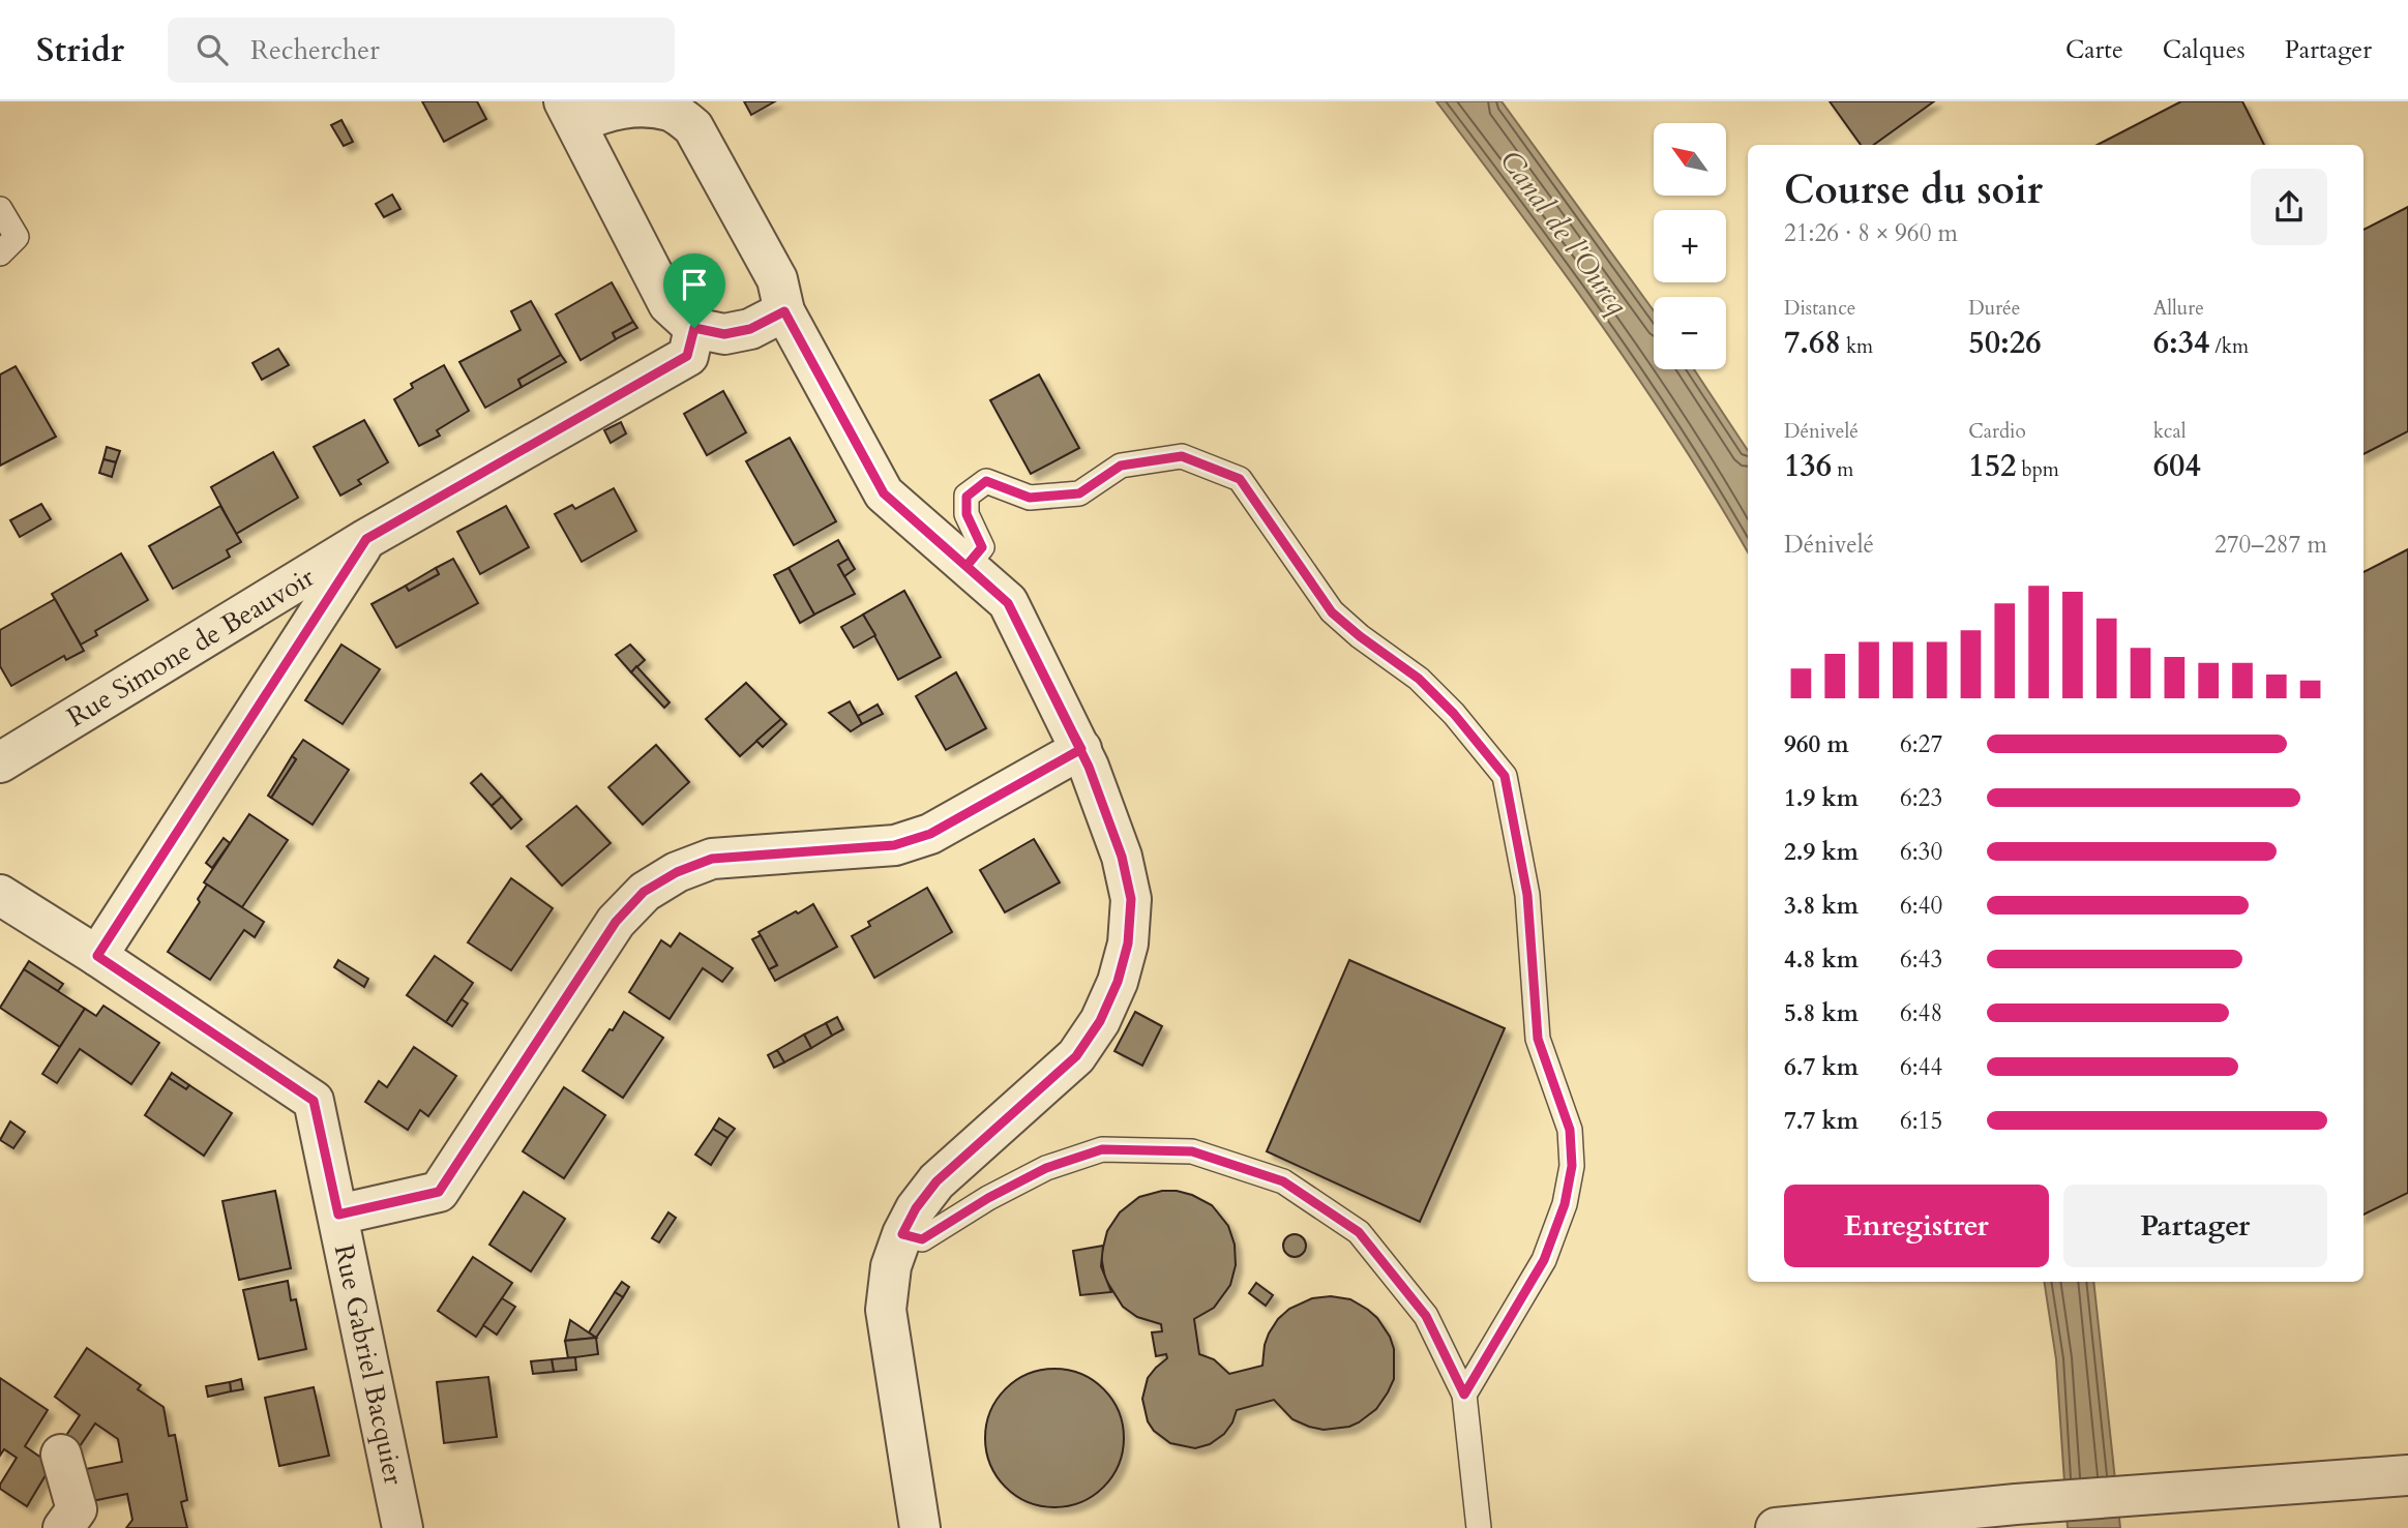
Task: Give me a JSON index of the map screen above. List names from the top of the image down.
{
  "streets": {
    "street": ["Rue Simone de Beauvoir", "Rue Gabriel Bacquier"]
  },
  "water": ["Canal de l'Ourcq"],
  "north": "top left",
  "page": {
    "header": "Stridr",
    "search": "Rechercher",
    "nav": ["Carte", "Calques", "Partager"],
    "map_buttons": ["+", "−"],
    "heading": ["Course du soir", "21:26 · 8 × 960 m"],
    "stats": [
      ["Distance", "7.68 km"],
      ["Durée", "50:26"],
      ["Allure", "6:34 /km"],
      ["Dénivelé", "136 m"],
      ["Cardio", "152 bpm"],
      ["kcal", "604"]
    ],
    "chart": ["Dénivelé", "270–287 m"],
    "list": [
      {
        "name": "960 m",
        "note": "6:27"
      },
      {
        "name": "1.9 km",
        "note": "6:23"
      },
      {
        "name": "2.9 km",
        "note": "6:30"
      },
      {
        "name": "3.8 km",
        "note": "6:40"
      },
      {
        "name": "4.8 km",
        "note": "6:43"
      },
      {
        "name": "5.8 km",
        "note": "6:48"
      },
      {
        "name": "6.7 km",
        "note": "6:44"
      },
      {
        "name": "7.7 km",
        "note": "6:15"
      }
    ],
    "buttons": ["Enregistrer", "Partager"]
  }
}
